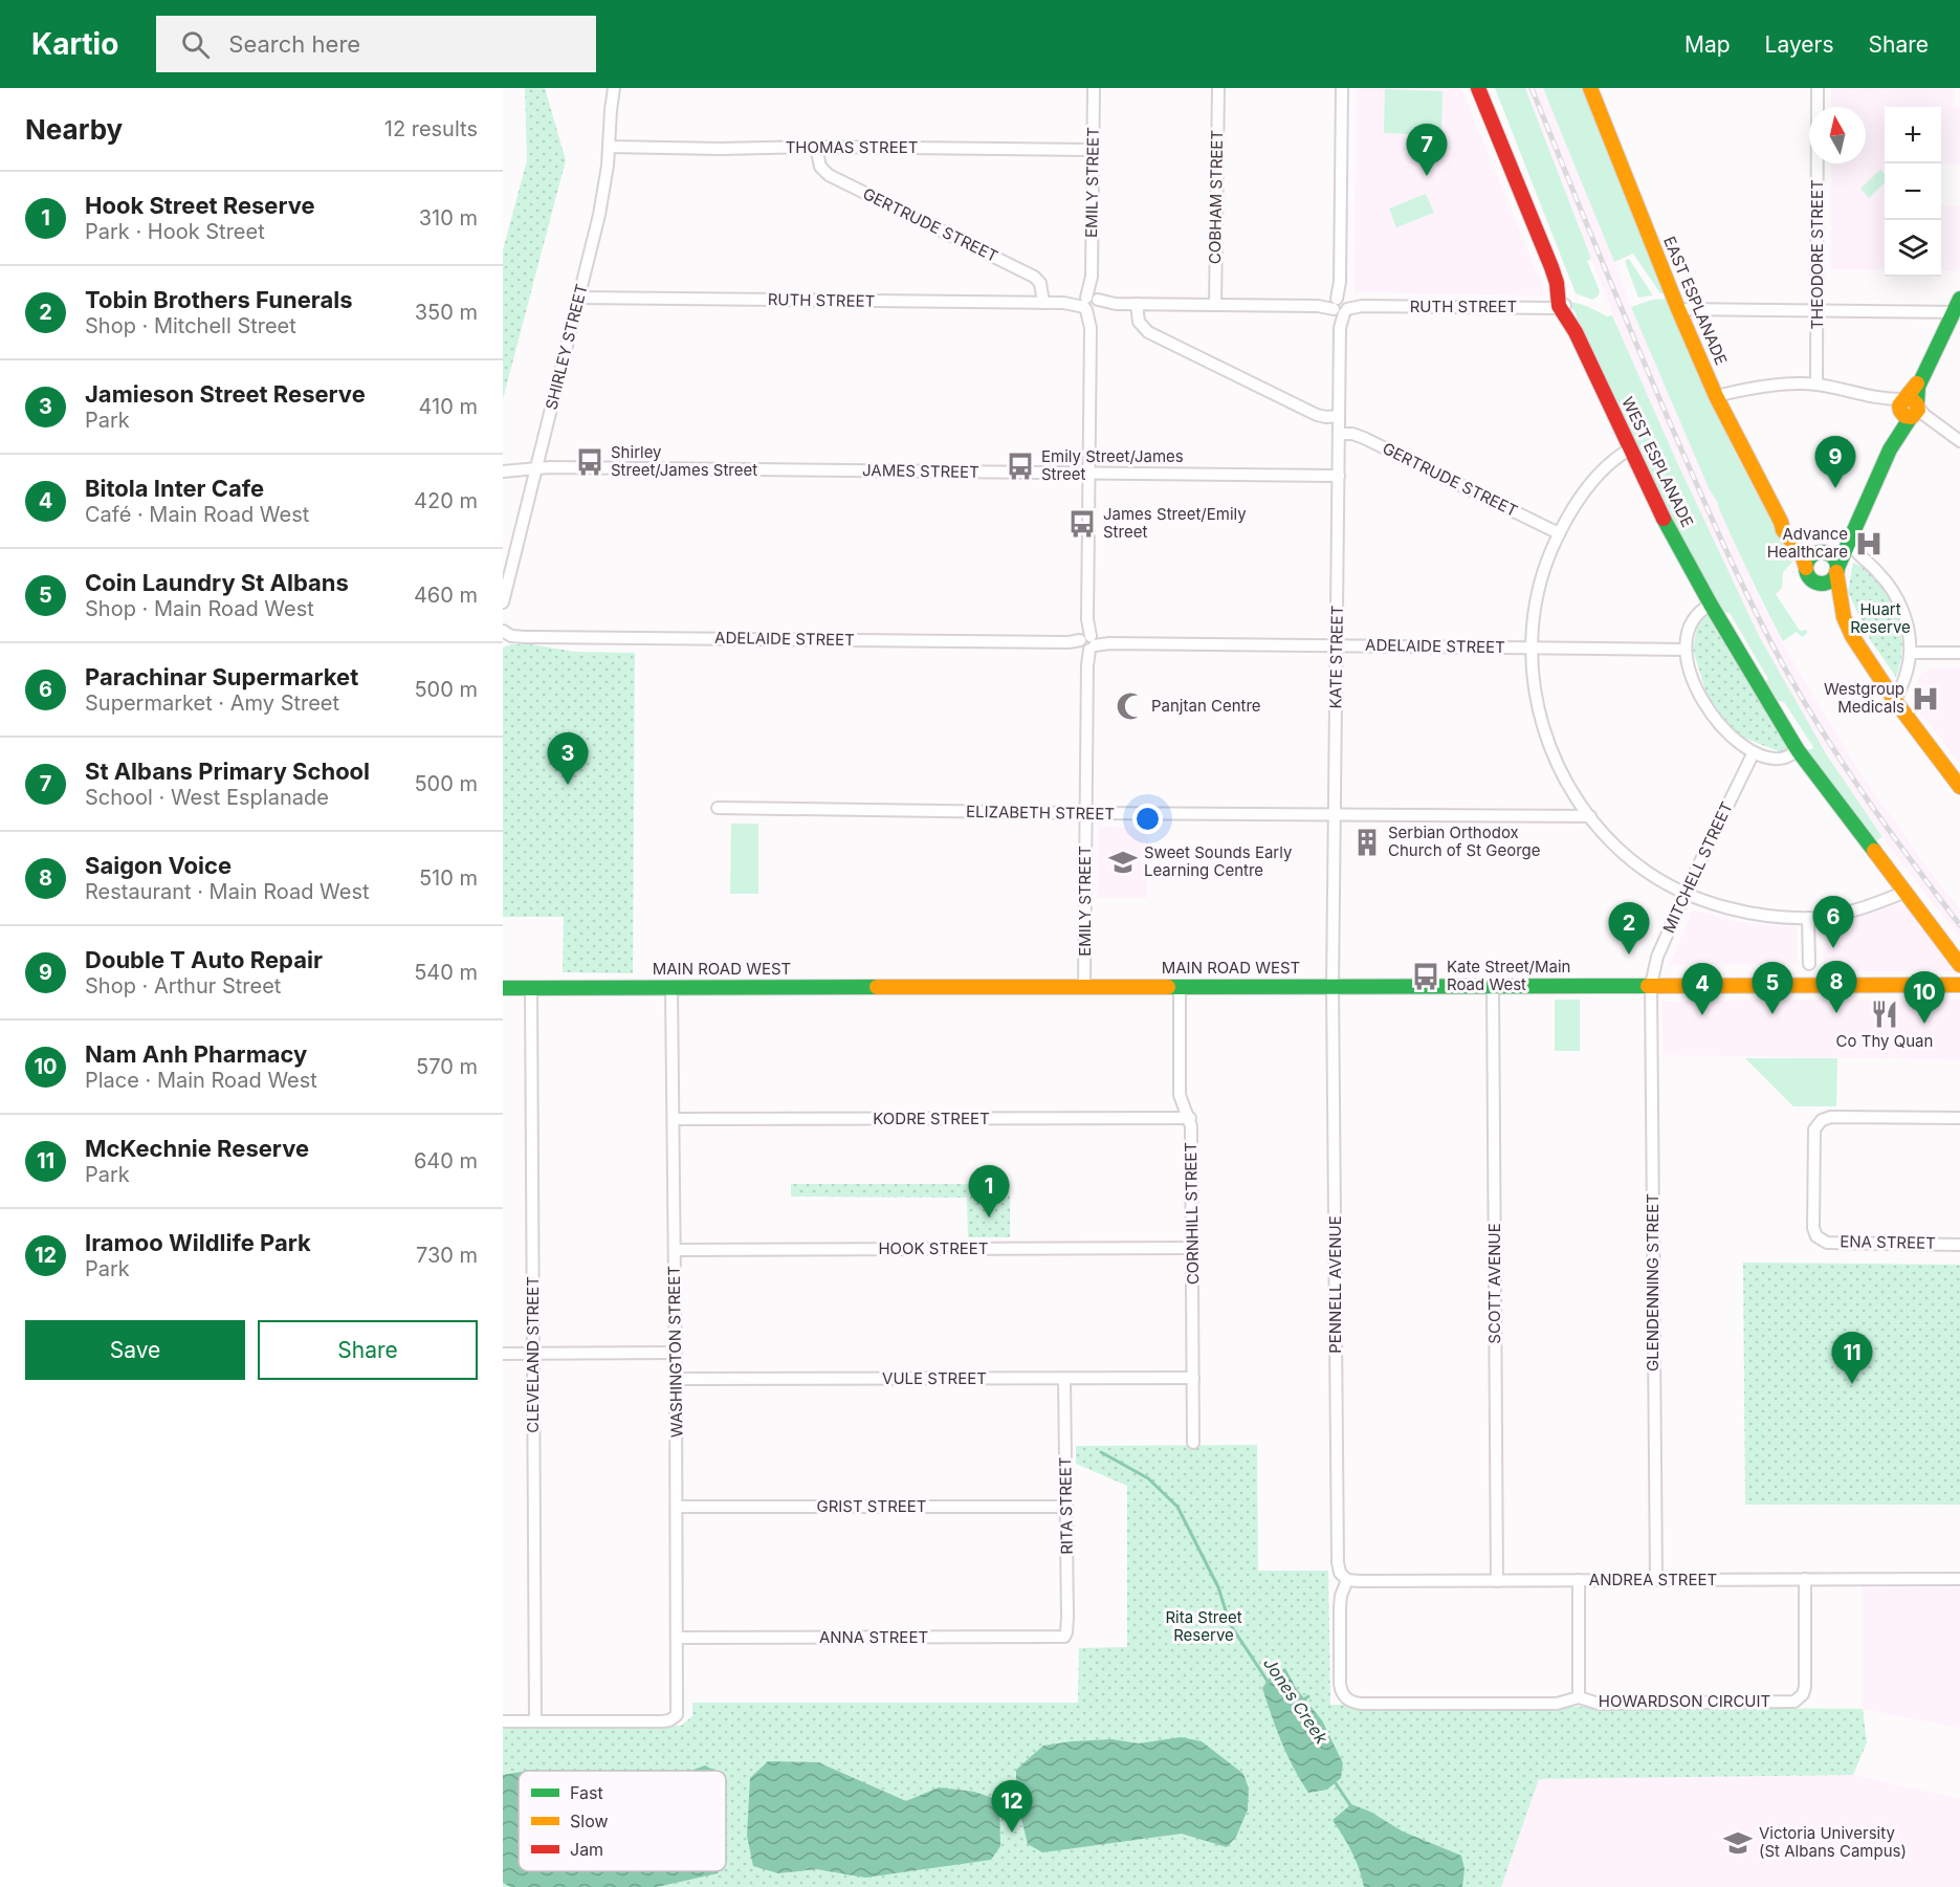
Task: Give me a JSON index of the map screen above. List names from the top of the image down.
{
  "streets": {
    "street": [
      "THOMAS STREET",
      "EMILY STREET",
      "COBHAM STREET",
      "GERTRUDE STREET",
      "THEODORE STREET",
      "RUTH STREET",
      "EAST ESPLANADE",
      "SHIRLEY STREET",
      "WEST ESPLANADE",
      "JAMES STREET",
      "ADELAIDE STREET",
      "KATE STREET",
      "ELIZABETH STREET",
      "MITCHELL STREET",
      "MAIN ROAD WEST",
      "KODRE STREET",
      "CORNHILL STREET",
      "ENA STREET",
      "HOOK STREET",
      "GLENDENNING STREET",
      "SCOTT AVENUE",
      "PENNELL AVENUE",
      "WASHINGTON STREET",
      "CLEVELAND STREET",
      "VULE STREET",
      "RITA STREET",
      "GRIST STREET",
      "ANDREA STREET",
      "ANNA STREET",
      "HOWARDSON CIRCUIT"
    ]
  },
  "crossings": [
    ["THOMAS STREET", "EMILY STREET"],
    ["THOMAS STREET", "GERTRUDE STREET"],
    ["THOMAS STREET", "SHIRLEY STREET"],
    ["EMILY STREET", "RUTH STREET"],
    ["EMILY STREET", "JAMES STREET"],
    ["EMILY STREET", "ADELAIDE STREET"],
    ["EMILY STREET", "ELIZABETH STREET"],
    ["EMILY STREET", "MAIN ROAD WEST"],
    ["COBHAM STREET", "RUTH STREET"],
    ["GERTRUDE STREET", "RUTH STREET"],
    ["GERTRUDE STREET", "KATE STREET"],
    ["RUTH STREET", "SHIRLEY STREET"],
    ["RUTH STREET", "WEST ESPLANADE"],
    ["RUTH STREET", "KATE STREET"],
    ["SHIRLEY STREET", "JAMES STREET"],
    ["JAMES STREET", "KATE STREET"],
    ["ADELAIDE STREET", "KATE STREET"],
    ["KATE STREET", "ELIZABETH STREET"],
    ["KATE STREET", "MAIN ROAD WEST"],
    ["KATE STREET", "PENNELL AVENUE"],
    ["MITCHELL STREET", "MAIN ROAD WEST"],
    ["MITCHELL STREET", "GLENDENNING STREET"],
    ["MAIN ROAD WEST", "CORNHILL STREET"],
    ["MAIN ROAD WEST", "GLENDENNING STREET"],
    ["MAIN ROAD WEST", "SCOTT AVENUE"],
    ["MAIN ROAD WEST", "PENNELL AVENUE"],
    ["MAIN ROAD WEST", "WASHINGTON STREET"],
    ["MAIN ROAD WEST", "CLEVELAND STREET"],
    ["KODRE STREET", "CORNHILL STREET"],
    ["KODRE STREET", "WASHINGTON STREET"],
    ["CORNHILL STREET", "HOOK STREET"],
    ["CORNHILL STREET", "VULE STREET"],
    ["HOOK STREET", "WASHINGTON STREET"],
    ["GLENDENNING STREET", "ANDREA STREET"],
    ["SCOTT AVENUE", "ANDREA STREET"],
    ["PENNELL AVENUE", "ANDREA STREET"],
    ["PENNELL AVENUE", "HOWARDSON CIRCUIT"],
    ["WASHINGTON STREET", "CLEVELAND STREET"],
    ["WASHINGTON STREET", "VULE STREET"],
    ["WASHINGTON STREET", "GRIST STREET"],
    ["WASHINGTON STREET", "ANNA STREET"],
    ["VULE STREET", "RITA STREET"],
    ["RITA STREET", "GRIST STREET"],
    ["RITA STREET", "ANNA STREET"],
    ["ANDREA STREET", "HOWARDSON CIRCUIT"]
  ],
  "water": ["Jones Creek"],
  "parks": ["Huart Reserve", "Rita Street Reserve"],
  "places": {
    "bus stop": [
      "Shirley Street/James Street",
      "Emily Street/James Street",
      "James Street/Emily Street",
      "Kate Street/Main Road West"
    ],
    "hospital": ["Advance Healthcare", "Westgroup Medicals"],
    "mosque": ["Panjtan Centre"],
    "building": ["Serbian Orthodox Church of St George"],
    "school or university": ["Sweet Sounds Early Learning Centre", "Victoria University (St Albans Campus)"],
    "restaurant": ["Co Thy Quan"]
  },
  "legend": ["Fast", "Slow", "Jam"],
  "north": "top",
  "page": {
    "header": "Kartio",
    "search": "Search here",
    "nav": ["Map", "Layers", "Share"],
    "heading": ["Nearby", "12 results"],
    "map_buttons": ["+", "−"],
    "pins": [
      "7",
      "9",
      "3",
      "6",
      "2",
      "8",
      "5",
      "4",
      "10",
      "1",
      "11",
      "12"
    ],
    "list": [
      {
        "mark": "1",
        "name": "Hook Street Reserve",
        "note": "Park · Hook Street",
        "value": "310 m"
      },
      {
        "mark": "2",
        "name": "Tobin Brothers Funerals",
        "note": "Shop · Mitchell Street",
        "value": "350 m"
      },
      {
        "mark": "3",
        "name": "Jamieson Street Reserve",
        "note": "Park",
        "value": "410 m"
      },
      {
        "mark": "4",
        "name": "Bitola Inter Cafe",
        "note": "Café · Main Road West",
        "value": "420 m"
      },
      {
        "mark": "5",
        "name": "Coin Laundry St Albans",
        "note": "Shop · Main Road West",
        "value": "460 m"
      },
      {
        "mark": "6",
        "name": "Parachinar Supermarket",
        "note": "Supermarket · Amy Street",
        "value": "500 m"
      },
      {
        "mark": "7",
        "name": "St Albans Primary School",
        "note": "School · West Esplanade",
        "value": "500 m"
      },
      {
        "mark": "8",
        "name": "Saigon Voice",
        "note": "Restaurant · Main Road West",
        "value": "510 m"
      },
      {
        "mark": "9",
        "name": "Double T Auto Repair",
        "note": "Shop · Arthur Street",
        "value": "540 m"
      },
      {
        "mark": "10",
        "name": "Nam Anh Pharmacy",
        "note": "Place · Main Road West",
        "value": "570 m"
      },
      {
        "mark": "11",
        "name": "McKechnie Reserve",
        "note": "Park",
        "value": "640 m"
      },
      {
        "mark": "12",
        "name": "Iramoo Wildlife Park",
        "note": "Park",
        "value": "730 m"
      }
    ],
    "buttons": ["Save", "Share"]
  }
}
